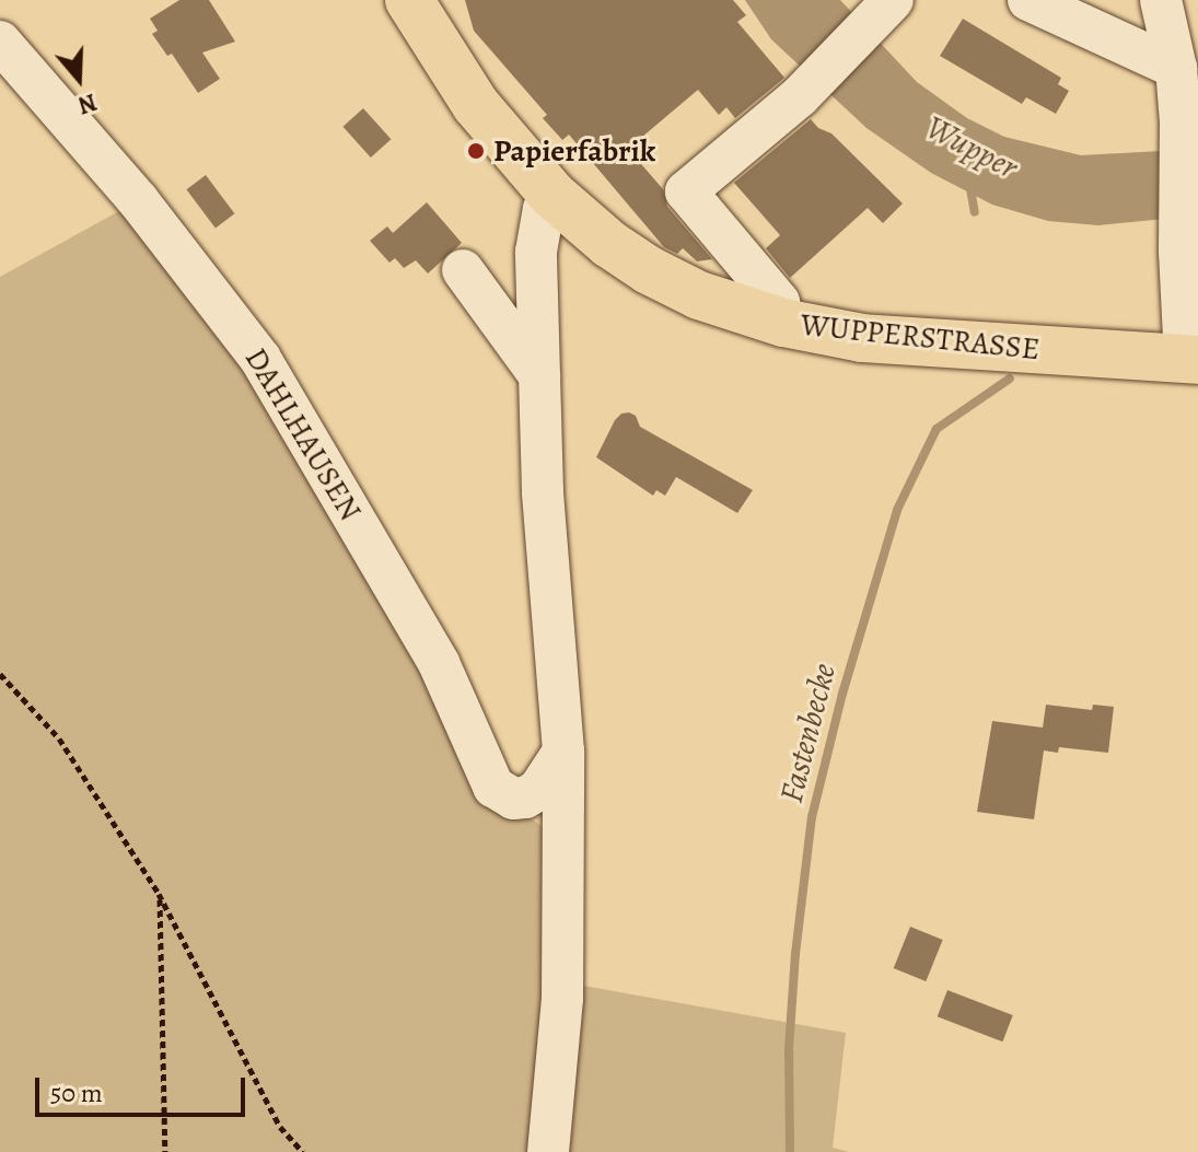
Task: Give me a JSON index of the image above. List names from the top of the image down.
{
  "streets": {
    "main road": ["WUPPERSTRASSE"],
    "street": ["DAHLHAUSEN"]
  },
  "water": ["Wupper", "Fastenbecke"],
  "places": ["Papierfabrik"],
  "scale_bar": "50 m",
  "north": "bottom"
}
